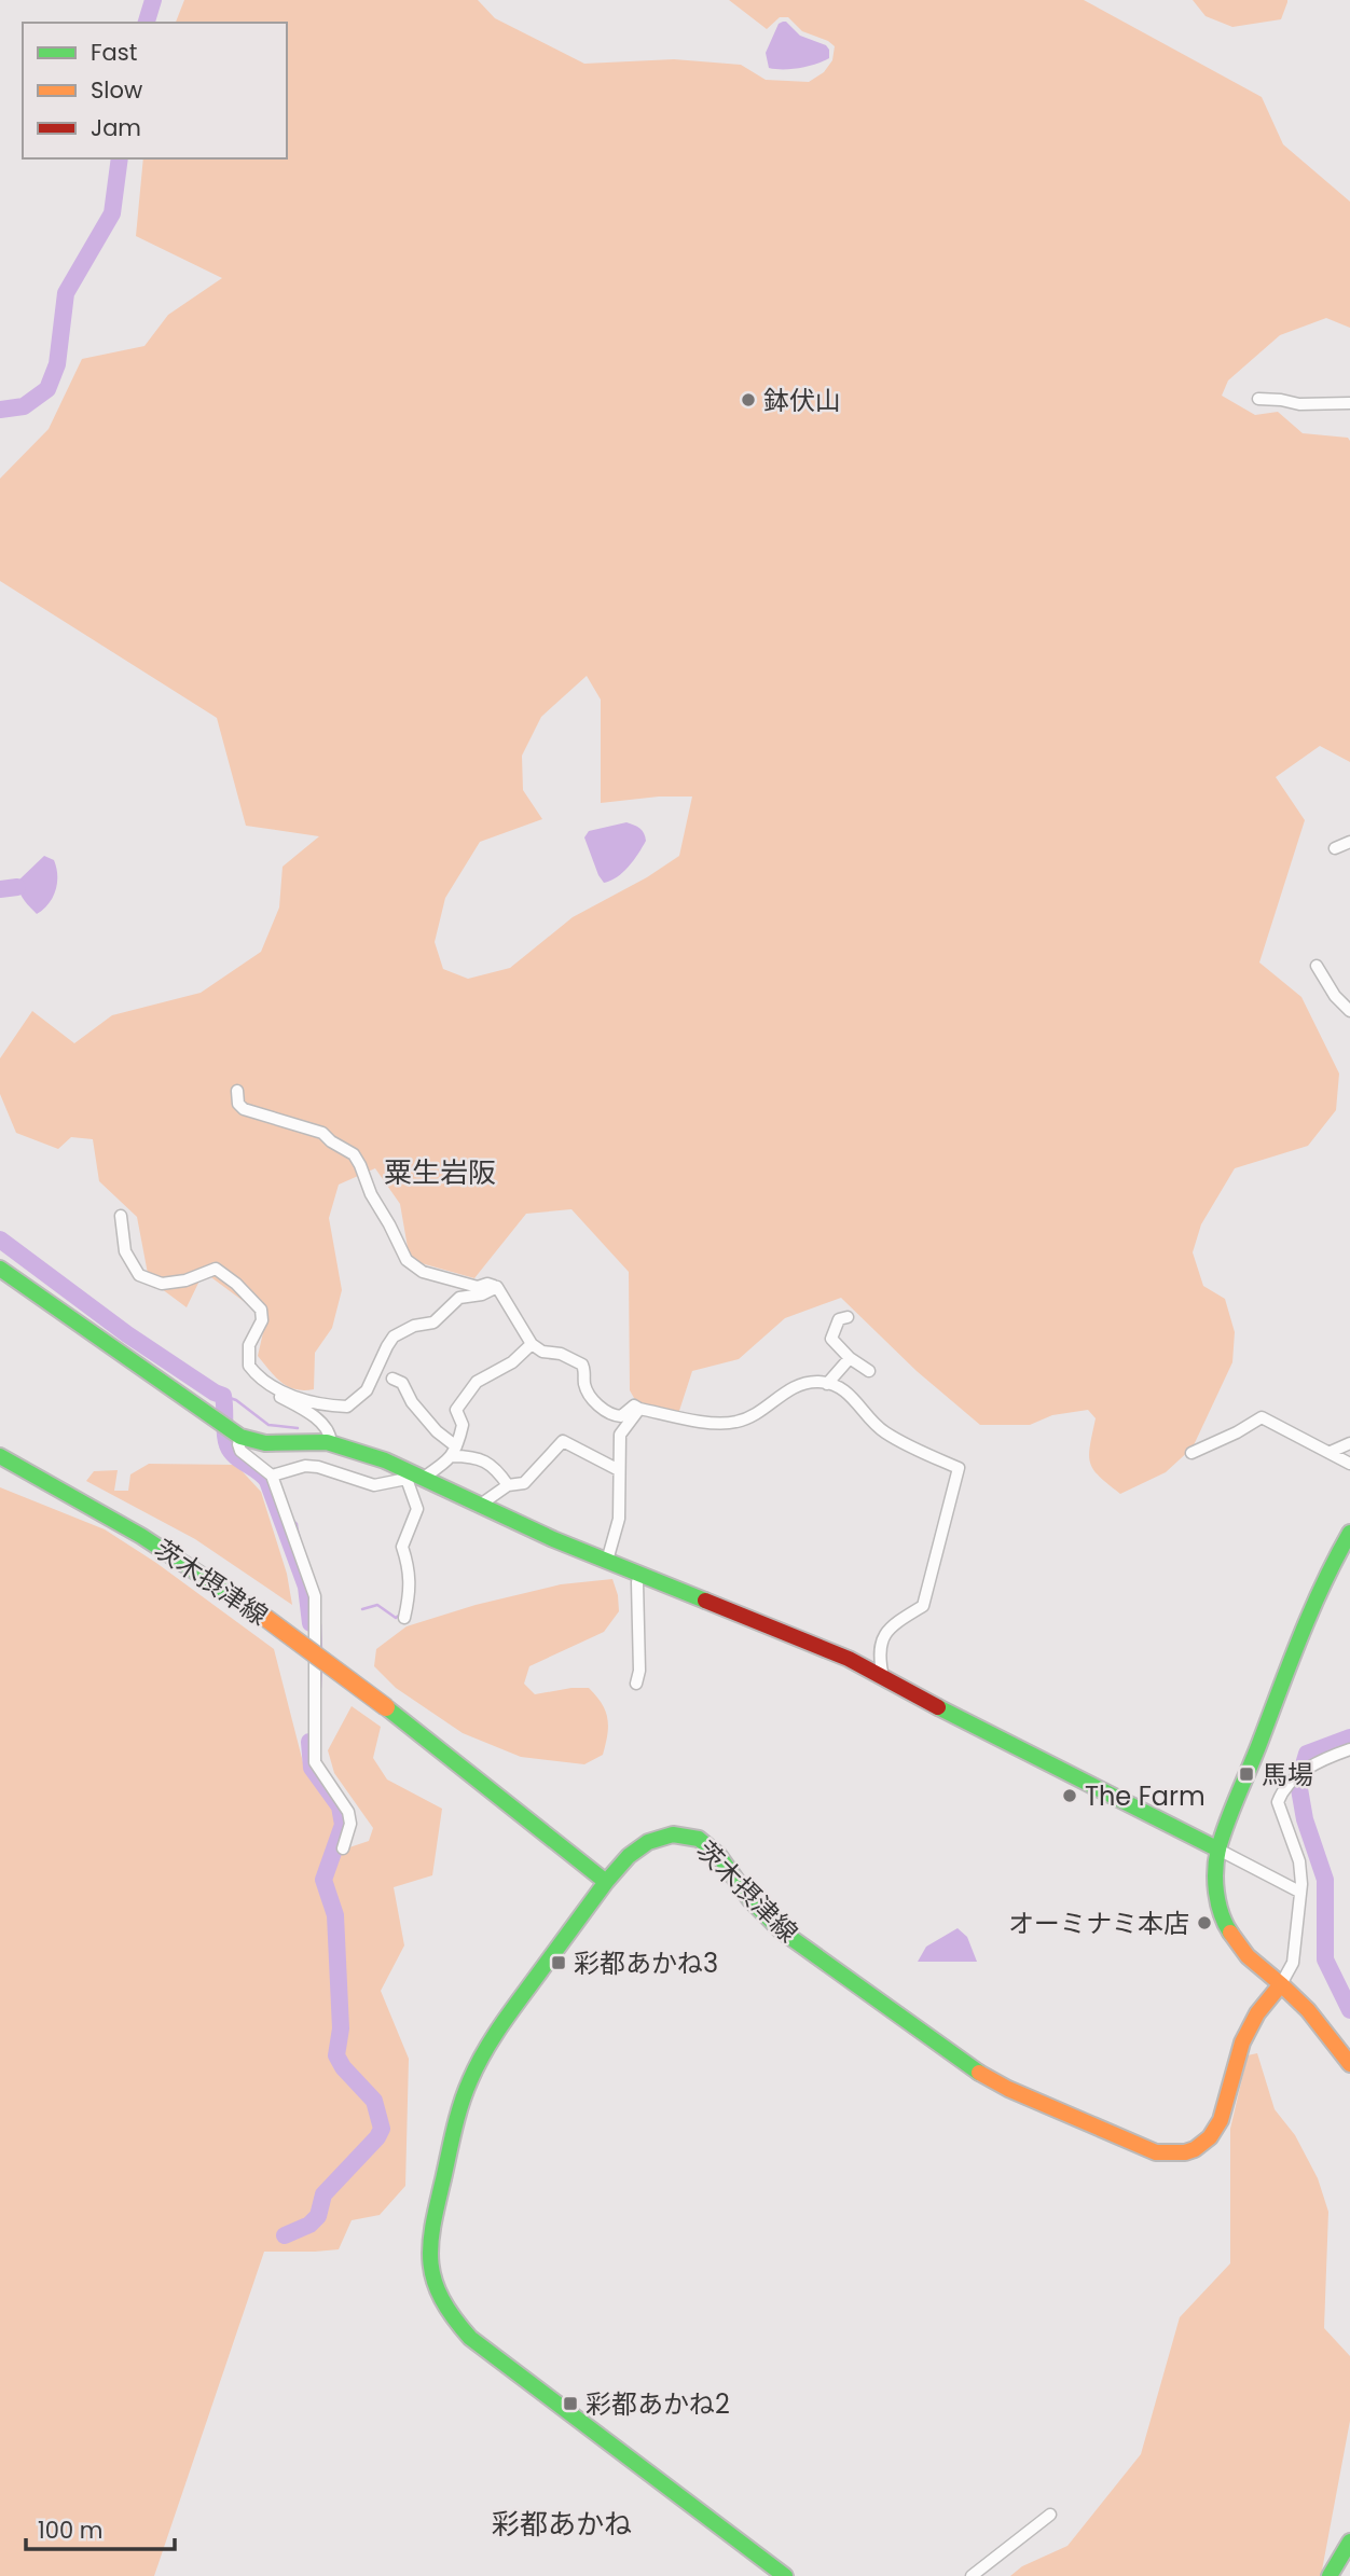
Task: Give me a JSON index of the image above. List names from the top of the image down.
{
  "streets": {
    "main road": ["茨木摂津線"]
  },
  "districts": ["粟生岩阪", "彩都あかね"],
  "places": {
    "other": ["鉢伏山", "The Farm", "オーミナミ本店"],
    "transit": ["馬場", "彩都あかね3", "彩都あかね2"]
  },
  "legend": ["Fast", "Slow", "Jam"],
  "scale_bar": "100 m"
}
